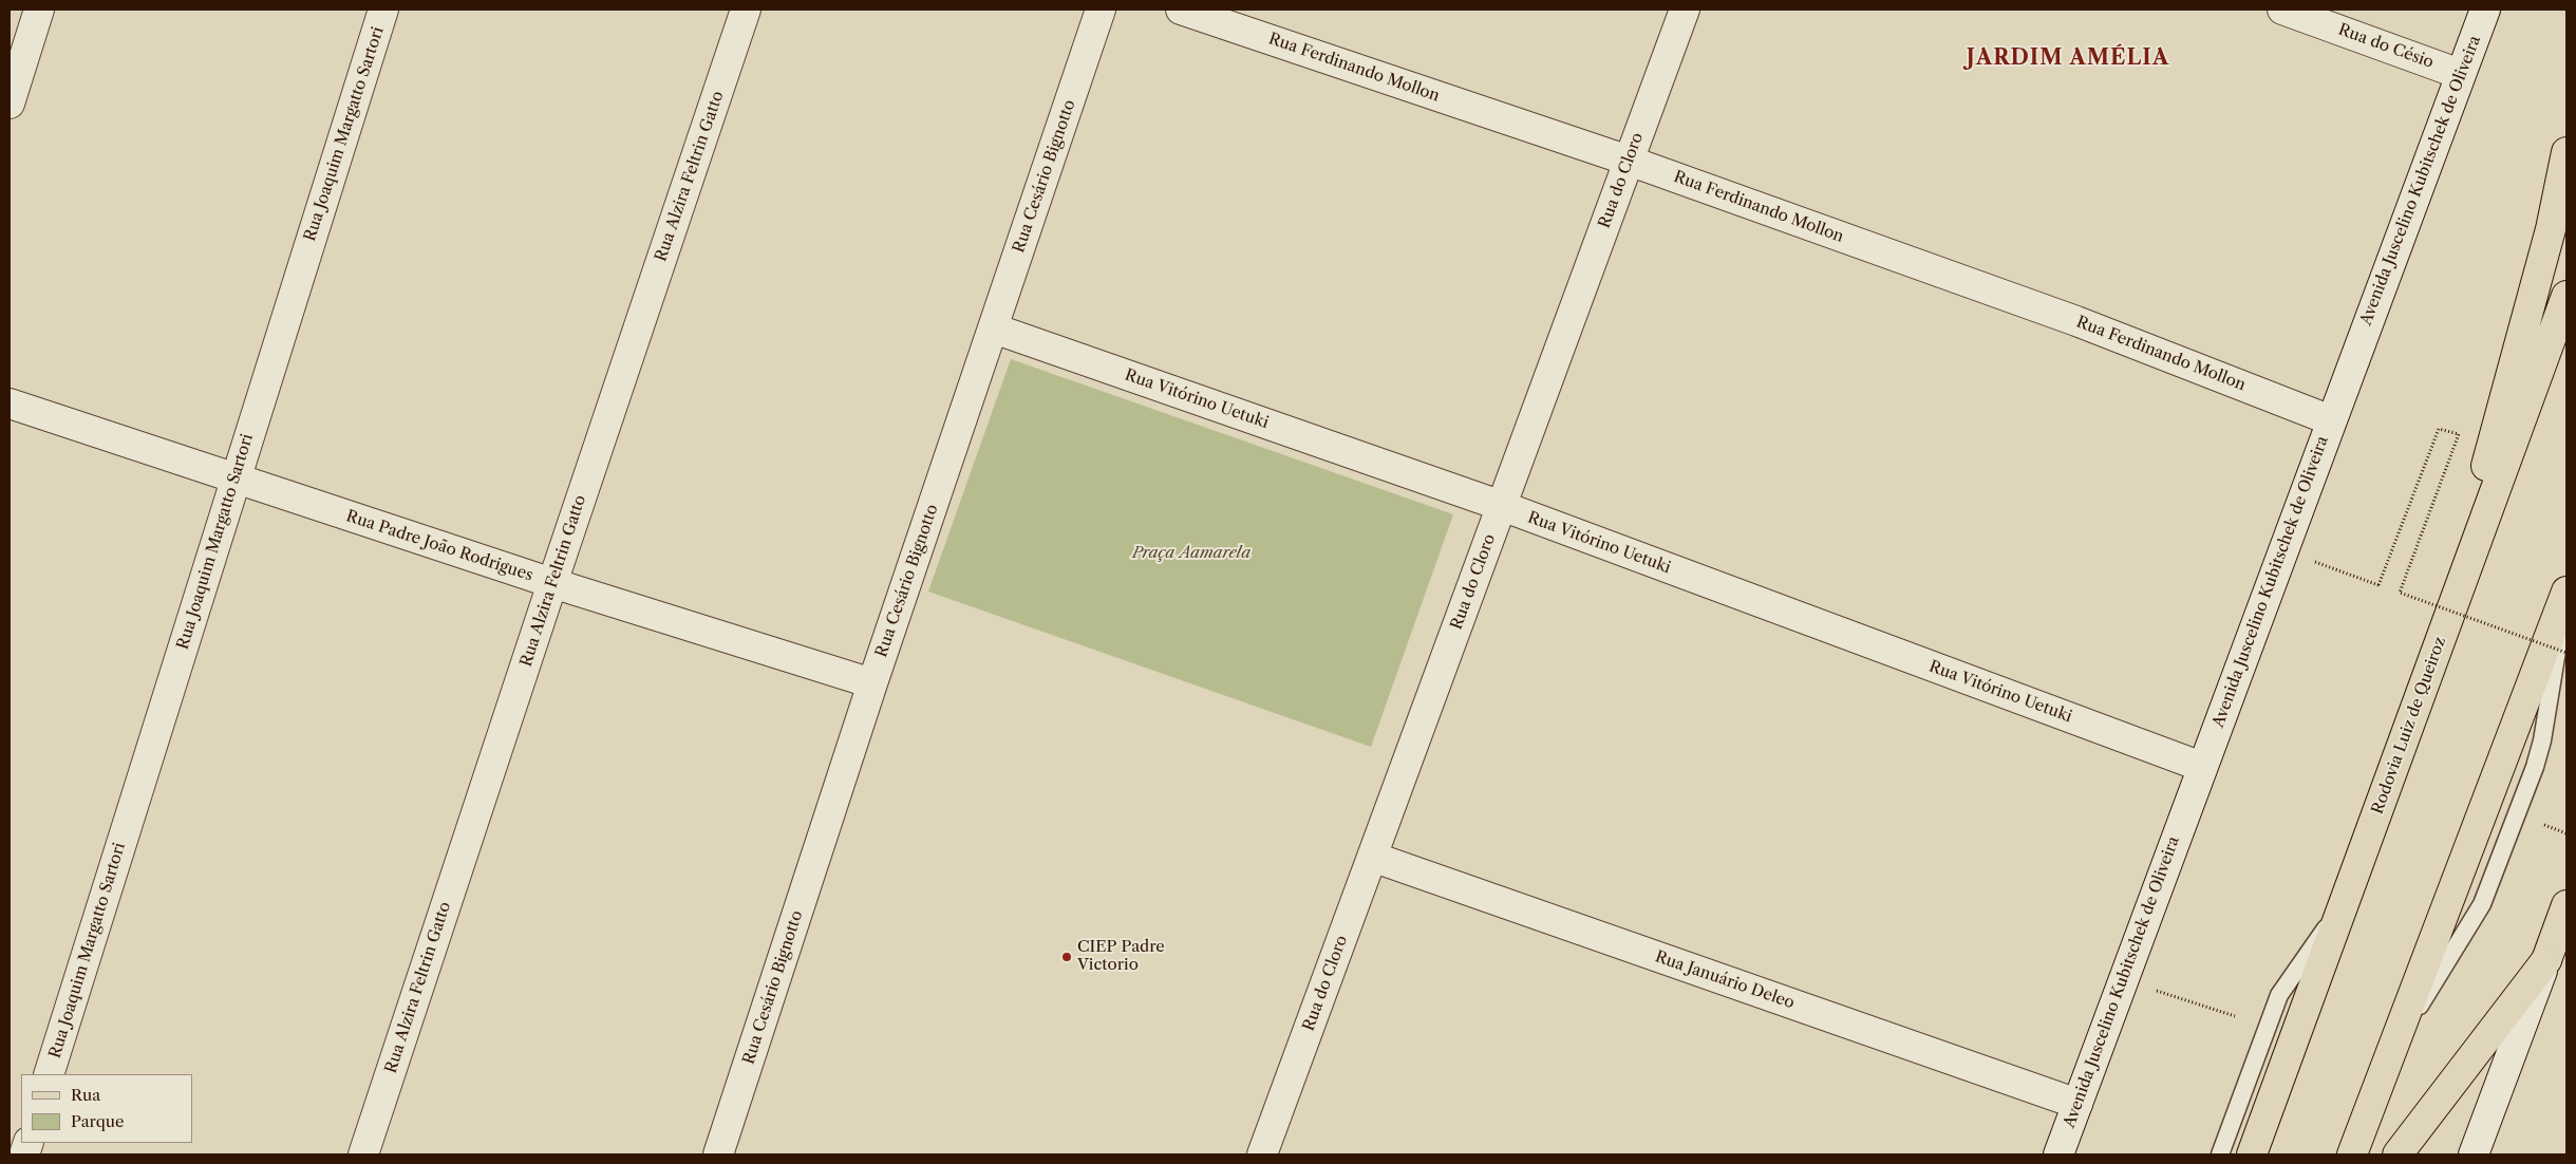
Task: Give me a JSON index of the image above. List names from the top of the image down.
{
  "streets": {
    "main road": ["Rodovia Luiz de Queiroz"],
    "street": [
      "Rua do Césio",
      "Rua Ferdinando Mollon",
      "Rua Joaquim Margatto Sartori",
      "Rua Alzira Feltrin Gatto",
      "Rua Cesário Bignotto",
      "Rua do Cloro",
      "Avenida Juscelino Kubitschek de Oliveira",
      "Rua Vitórino Uetuki",
      "Rua Padre João Rodrigues",
      "Rua Januário Deleo"
    ]
  },
  "crossings": [
    ["Rua do Césio", "Avenida Juscelino Kubitschek de Oliveira"],
    ["Rua Ferdinando Mollon", "Rua do Cloro"],
    ["Rua Ferdinando Mollon", "Avenida Juscelino Kubitschek de Oliveira"],
    ["Rua Joaquim Margatto Sartori", "Rua Padre João Rodrigues"],
    ["Rua Alzira Feltrin Gatto", "Rua Padre João Rodrigues"],
    ["Rua Cesário Bignotto", "Rua Vitórino Uetuki"],
    ["Rua Cesário Bignotto", "Rua Padre João Rodrigues"],
    ["Rua do Cloro", "Rua Vitórino Uetuki"],
    ["Rua do Cloro", "Rua Januário Deleo"],
    ["Avenida Juscelino Kubitschek de Oliveira", "Rua Vitórino Uetuki"],
    ["Avenida Juscelino Kubitschek de Oliveira", "Rua Januário Deleo"]
  ],
  "districts": ["JARDIM AMÉLIA"],
  "parks": ["Praça Aamarela"],
  "places": ["CIEP Padre Victorio"],
  "legend": ["Rua", "Parque"]
}
